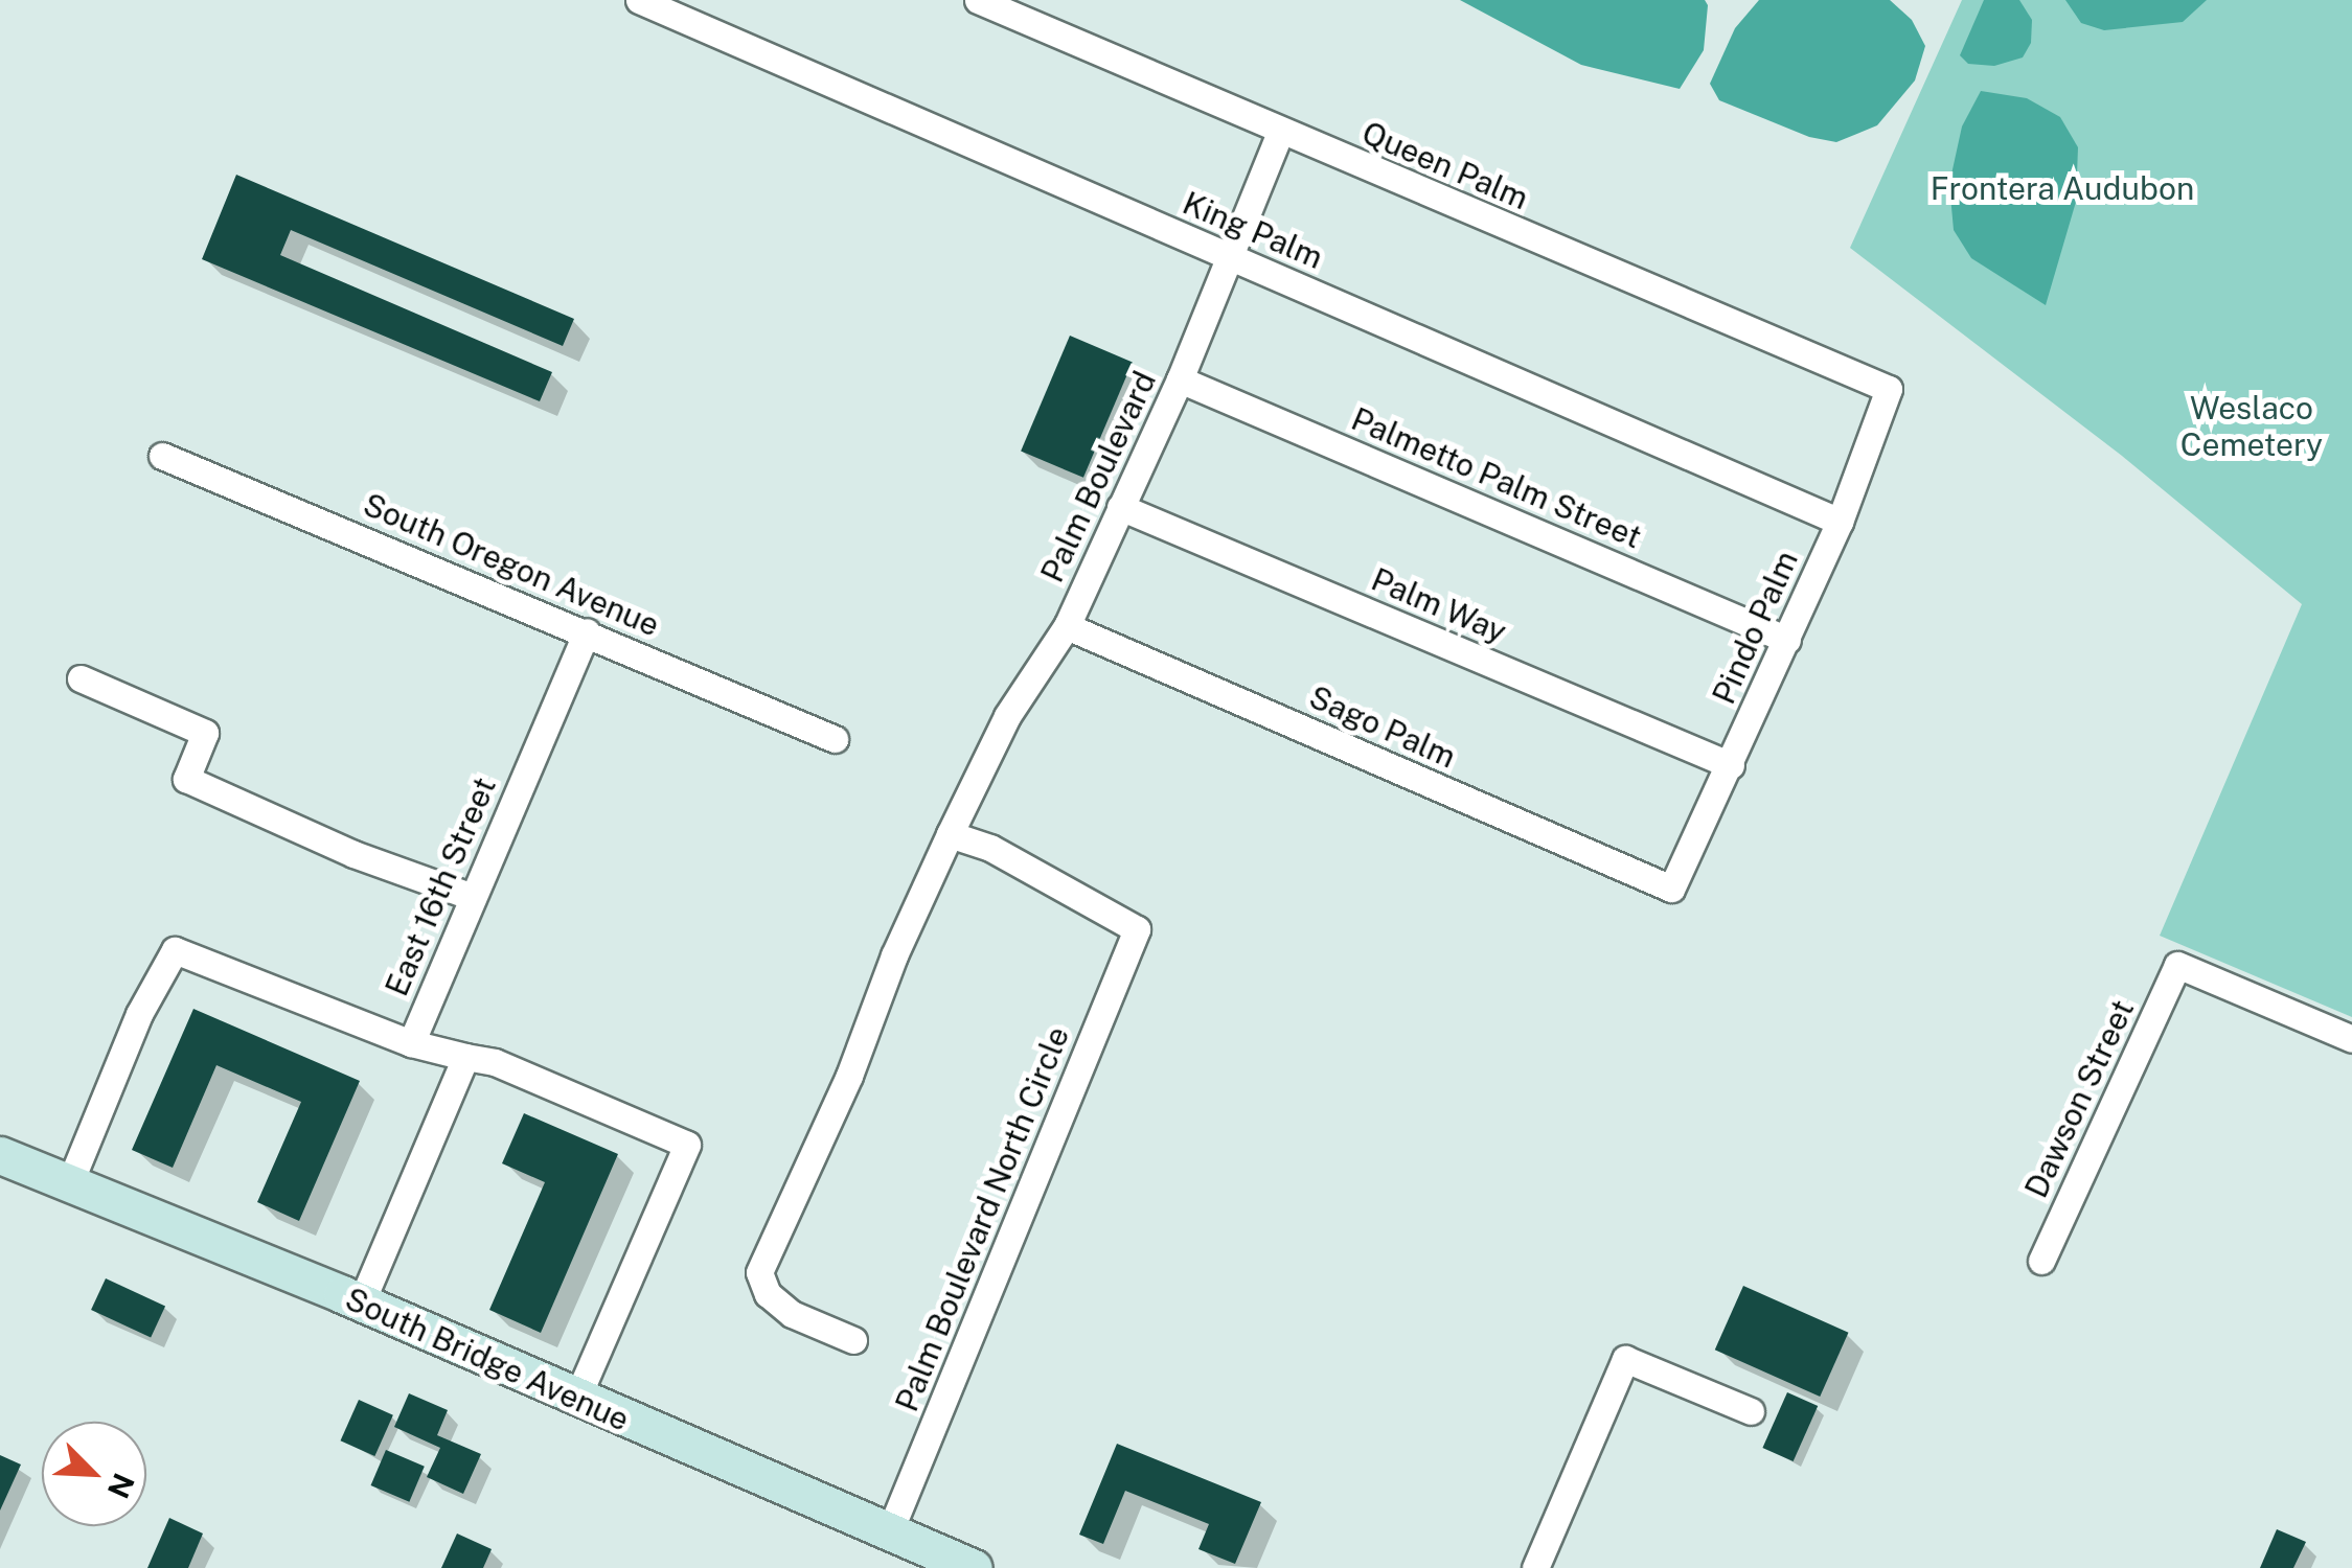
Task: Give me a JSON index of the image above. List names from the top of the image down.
{
  "streets": {
    "street": [
      "Queen Palm",
      "King Palm",
      "Palm Boulevard",
      "Palmetto Palm Street",
      "South Oregon Avenue",
      "Palm Way",
      "Pindo Palm",
      "Sago Palm",
      "East 16th Street",
      "Dawson Street",
      "Palm Boulevard North Circle",
      "South Bridge Avenue"
    ]
  },
  "crossings": [
    ["Queen Palm", "Palm Boulevard"],
    ["Queen Palm", "Pindo Palm"],
    ["King Palm", "Palm Boulevard"],
    ["King Palm", "Pindo Palm"],
    ["Palm Boulevard", "Palmetto Palm Street"],
    ["Palm Boulevard", "Palm Way"],
    ["Palm Boulevard", "Sago Palm"],
    ["Palm Boulevard", "Palm Boulevard North Circle"],
    ["Palmetto Palm Street", "Pindo Palm"],
    ["South Oregon Avenue", "East 16th Street"],
    ["Palm Way", "Pindo Palm"],
    ["Pindo Palm", "Sago Palm"],
    ["East 16th Street", "South Bridge Avenue"],
    ["Palm Boulevard North Circle", "South Bridge Avenue"]
  ],
  "parks": ["Frontera Audubon", "Weslaco Cemetery"],
  "north": "bottom right"
}
